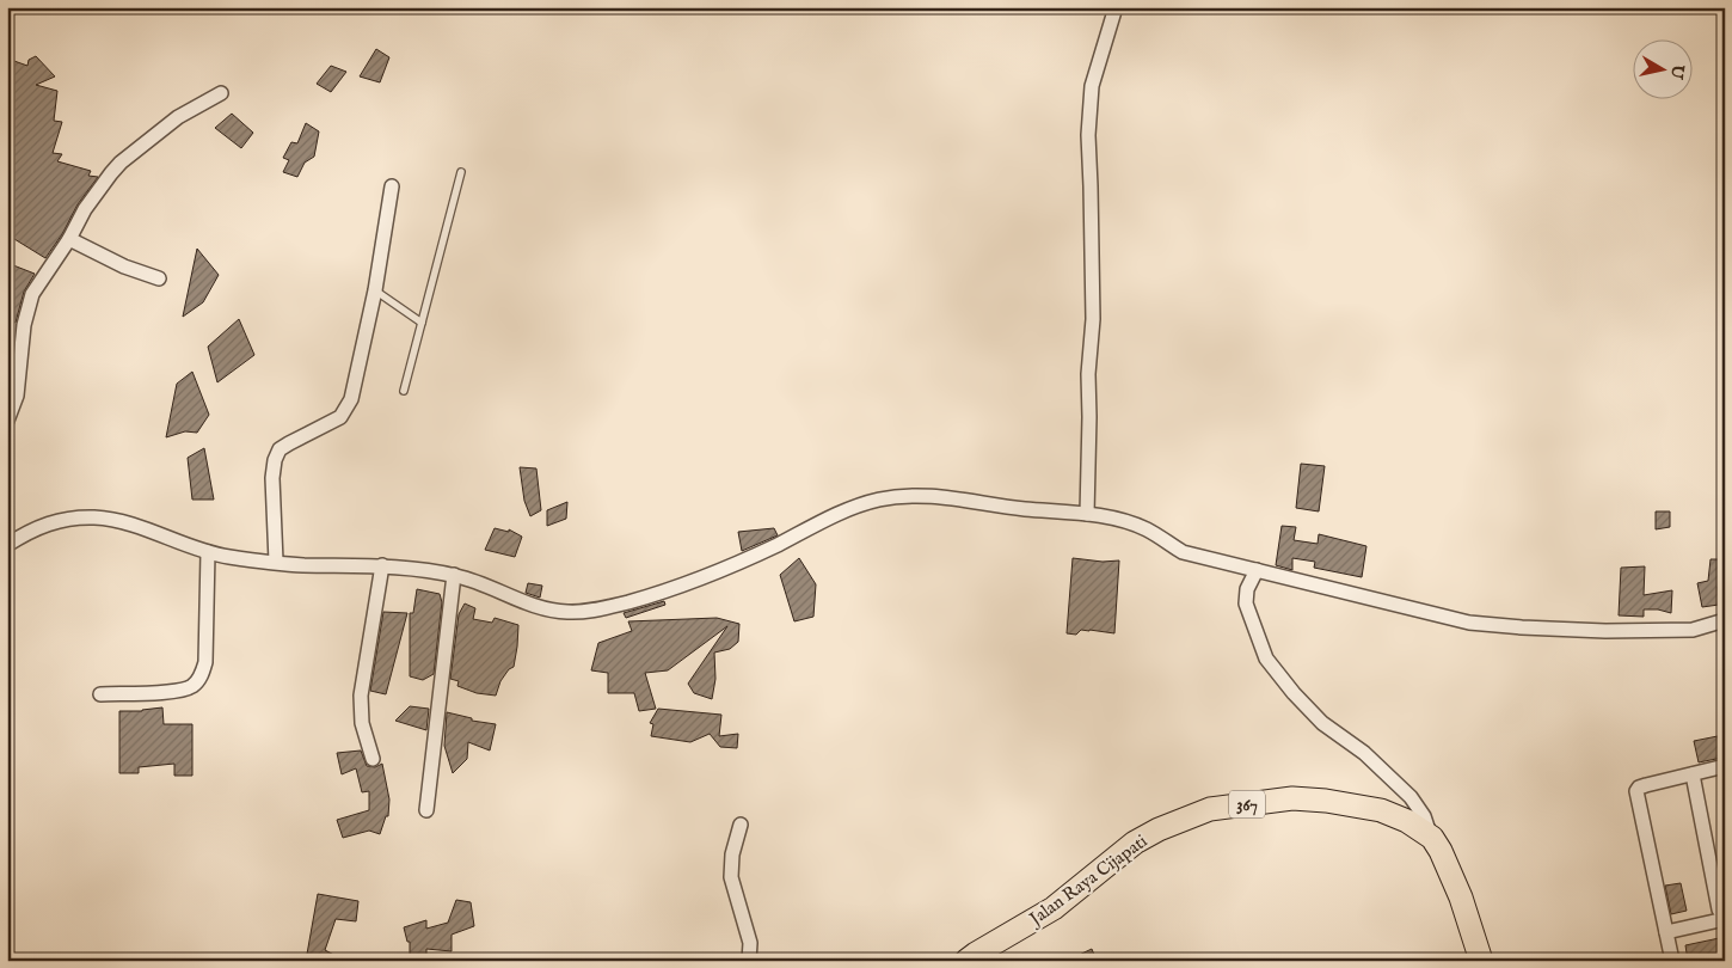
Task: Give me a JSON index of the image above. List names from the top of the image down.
{
  "streets": {
    "main road": ["367", "Jalan Raya Cijapati"]
  },
  "north": "right"
}
